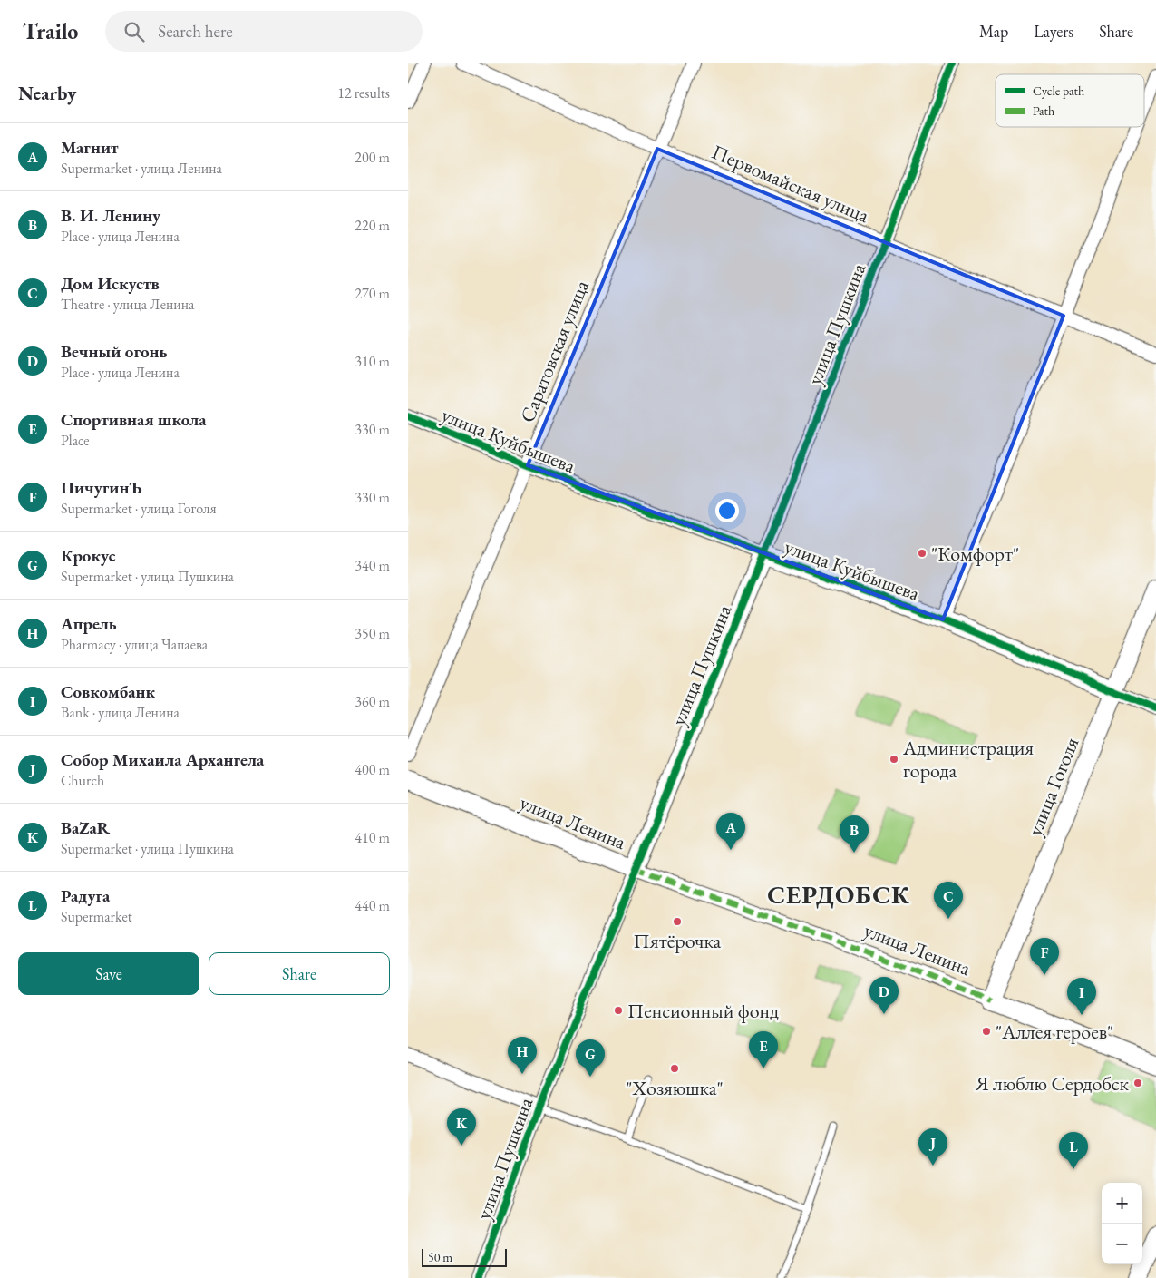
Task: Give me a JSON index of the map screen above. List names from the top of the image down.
{
  "streets": {
    "street": [
      "Первомайская улица",
      "улица Пушкина",
      "Саратовская улица",
      "улица Куйбышева",
      "улица Гоголя",
      "улица Ленина"
    ]
  },
  "crossings": [
    ["Первомайская улица", "улица Пушкина"],
    ["Первомайская улица", "Саратовская улица"],
    ["улица Пушкина", "улица Куйбышева"],
    ["улица Пушкина", "улица Ленина"],
    ["Саратовская улица", "улица Куйбышева"],
    ["улица Куйбышева", "улица Гоголя"],
    ["улица Гоголя", "улица Ленина"]
  ],
  "districts": ["СЕРДОБСК"],
  "places": [
    "\"Комфорт\"",
    "Администрация города",
    "Пятёрочка",
    "Пенсионный фонд",
    "\"Аллея героев\"",
    "\"Хозяюшка\"",
    "Я люблю Сердобск"
  ],
  "legend": ["Cycle path", "Path"],
  "scale_bar": "50 m",
  "page": {
    "header": "Trailo",
    "search": "Search here",
    "nav": ["Map", "Layers", "Share"],
    "heading": ["Nearby", "12 results"],
    "list": [
      {
        "mark": "A",
        "name": "Магнит",
        "note": "Supermarket · улица Ленина",
        "value": "200 m"
      },
      {
        "mark": "B",
        "name": "В. И. Ленину",
        "note": "Place · улица Ленина",
        "value": "220 m"
      },
      {
        "mark": "C",
        "name": "Дом Искуств",
        "note": "Theatre · улица Ленина",
        "value": "270 m"
      },
      {
        "mark": "D",
        "name": "Вечный огонь",
        "note": "Place · улица Ленина",
        "value": "310 m"
      },
      {
        "mark": "E",
        "name": "Спортивная школа",
        "note": "Place",
        "value": "330 m"
      },
      {
        "mark": "F",
        "name": "ПичугинЪ",
        "note": "Supermarket · улица Гоголя",
        "value": "330 m"
      },
      {
        "mark": "G",
        "name": "Крокус",
        "note": "Supermarket · улица Пушкина",
        "value": "340 m"
      },
      {
        "mark": "H",
        "name": "Апрель",
        "note": "Pharmacy · улица Чапаева",
        "value": "350 m"
      },
      {
        "mark": "I",
        "name": "Совкомбанк",
        "note": "Bank · улица Ленина",
        "value": "360 m"
      },
      {
        "mark": "J",
        "name": "Собор Михаила Архангела",
        "note": "Church",
        "value": "400 m"
      },
      {
        "mark": "K",
        "name": "BaZaR",
        "note": "Supermarket · улица Пушкина",
        "value": "410 m"
      },
      {
        "mark": "L",
        "name": "Радуга",
        "note": "Supermarket",
        "value": "440 m"
      }
    ],
    "pins": [
      "A",
      "B",
      "C",
      "F",
      "D",
      "I",
      "E",
      "H",
      "G",
      "K",
      "J",
      "L"
    ],
    "buttons": ["Save", "Share"],
    "map_buttons": ["+", "−"],
    "scale": "50 m"
  }
}
